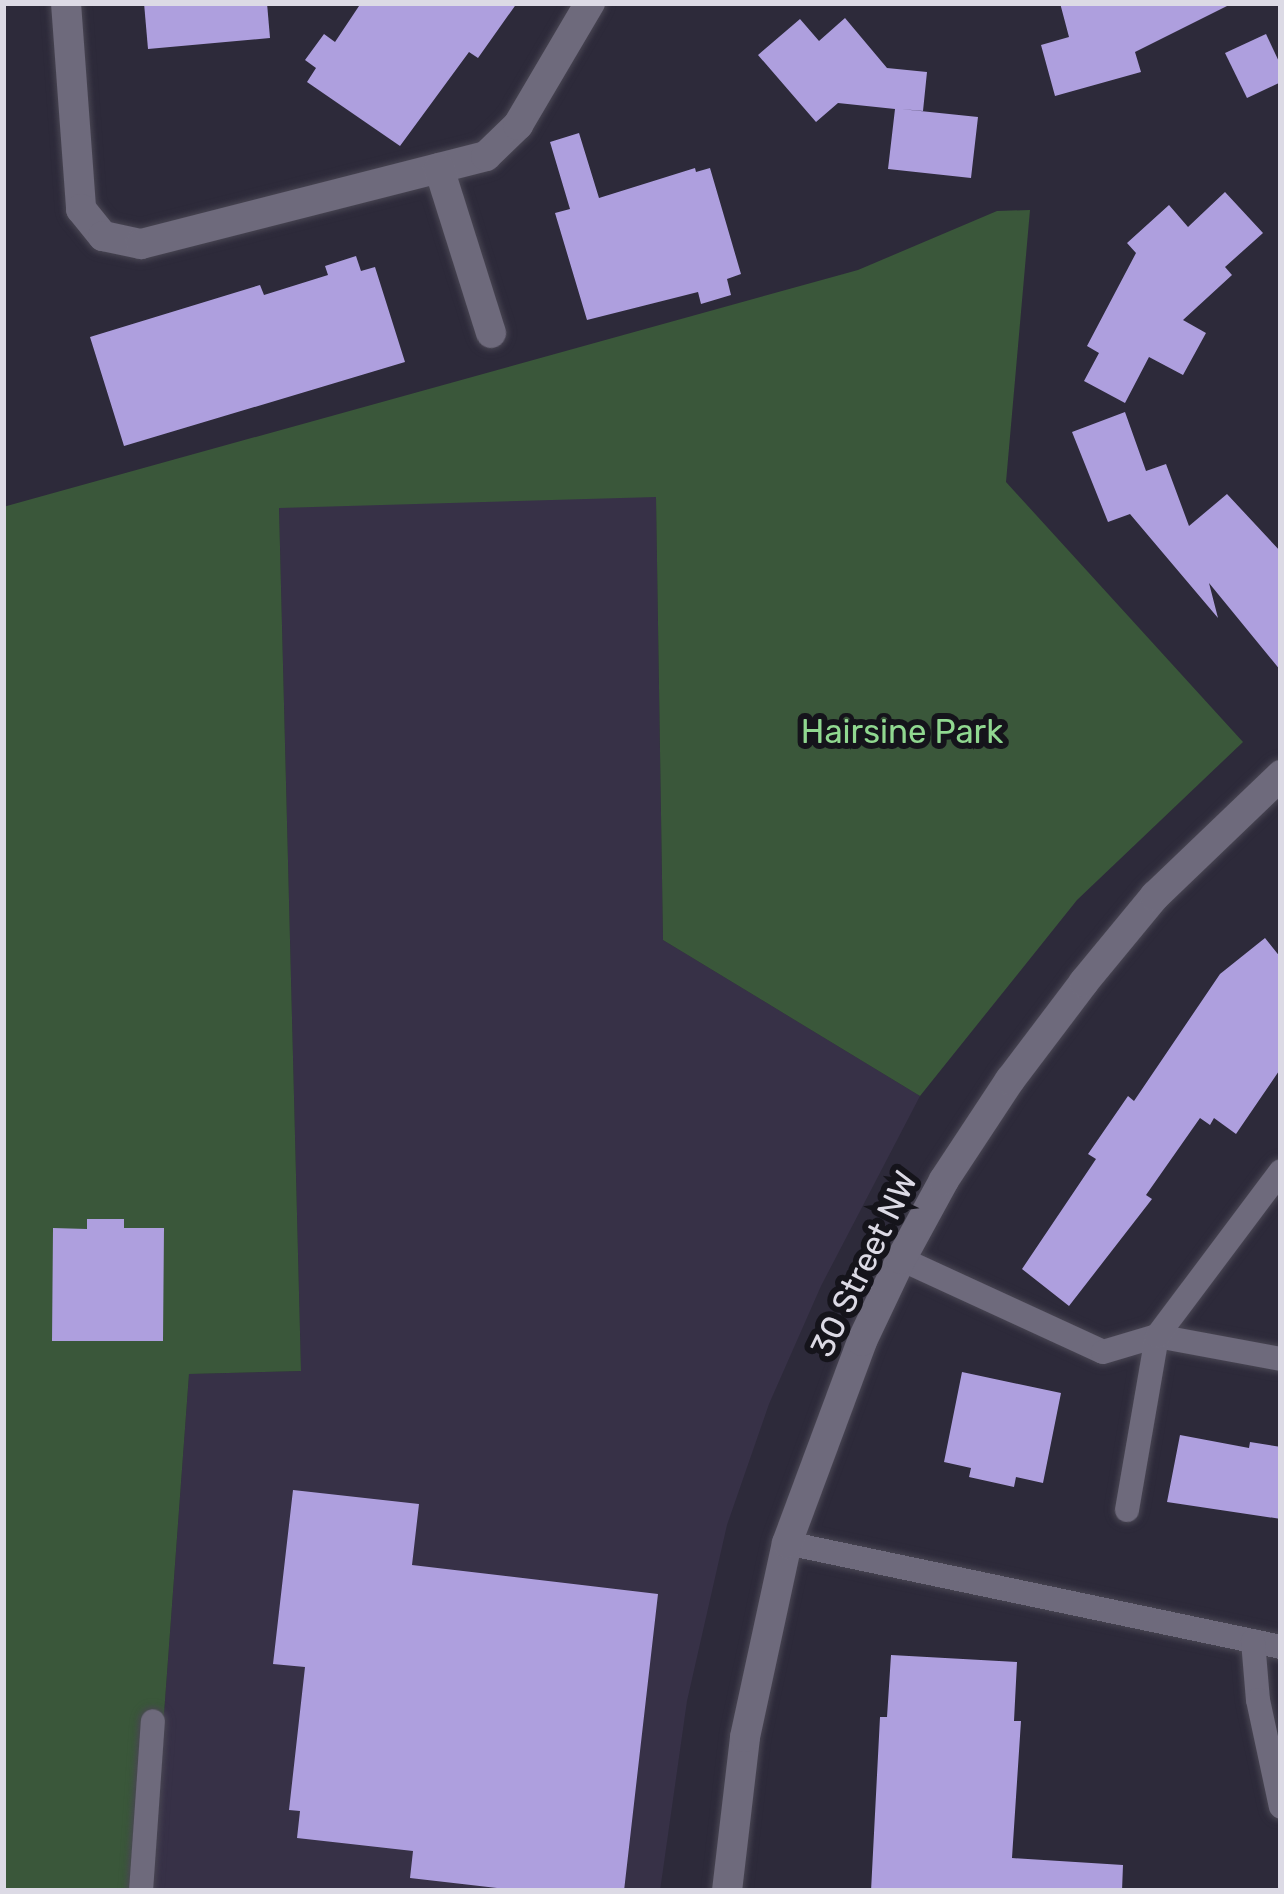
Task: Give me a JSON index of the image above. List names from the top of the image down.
{
  "streets": {
    "street": ["30 Street NW"]
  },
  "parks": ["Hairsine Park"]
}
